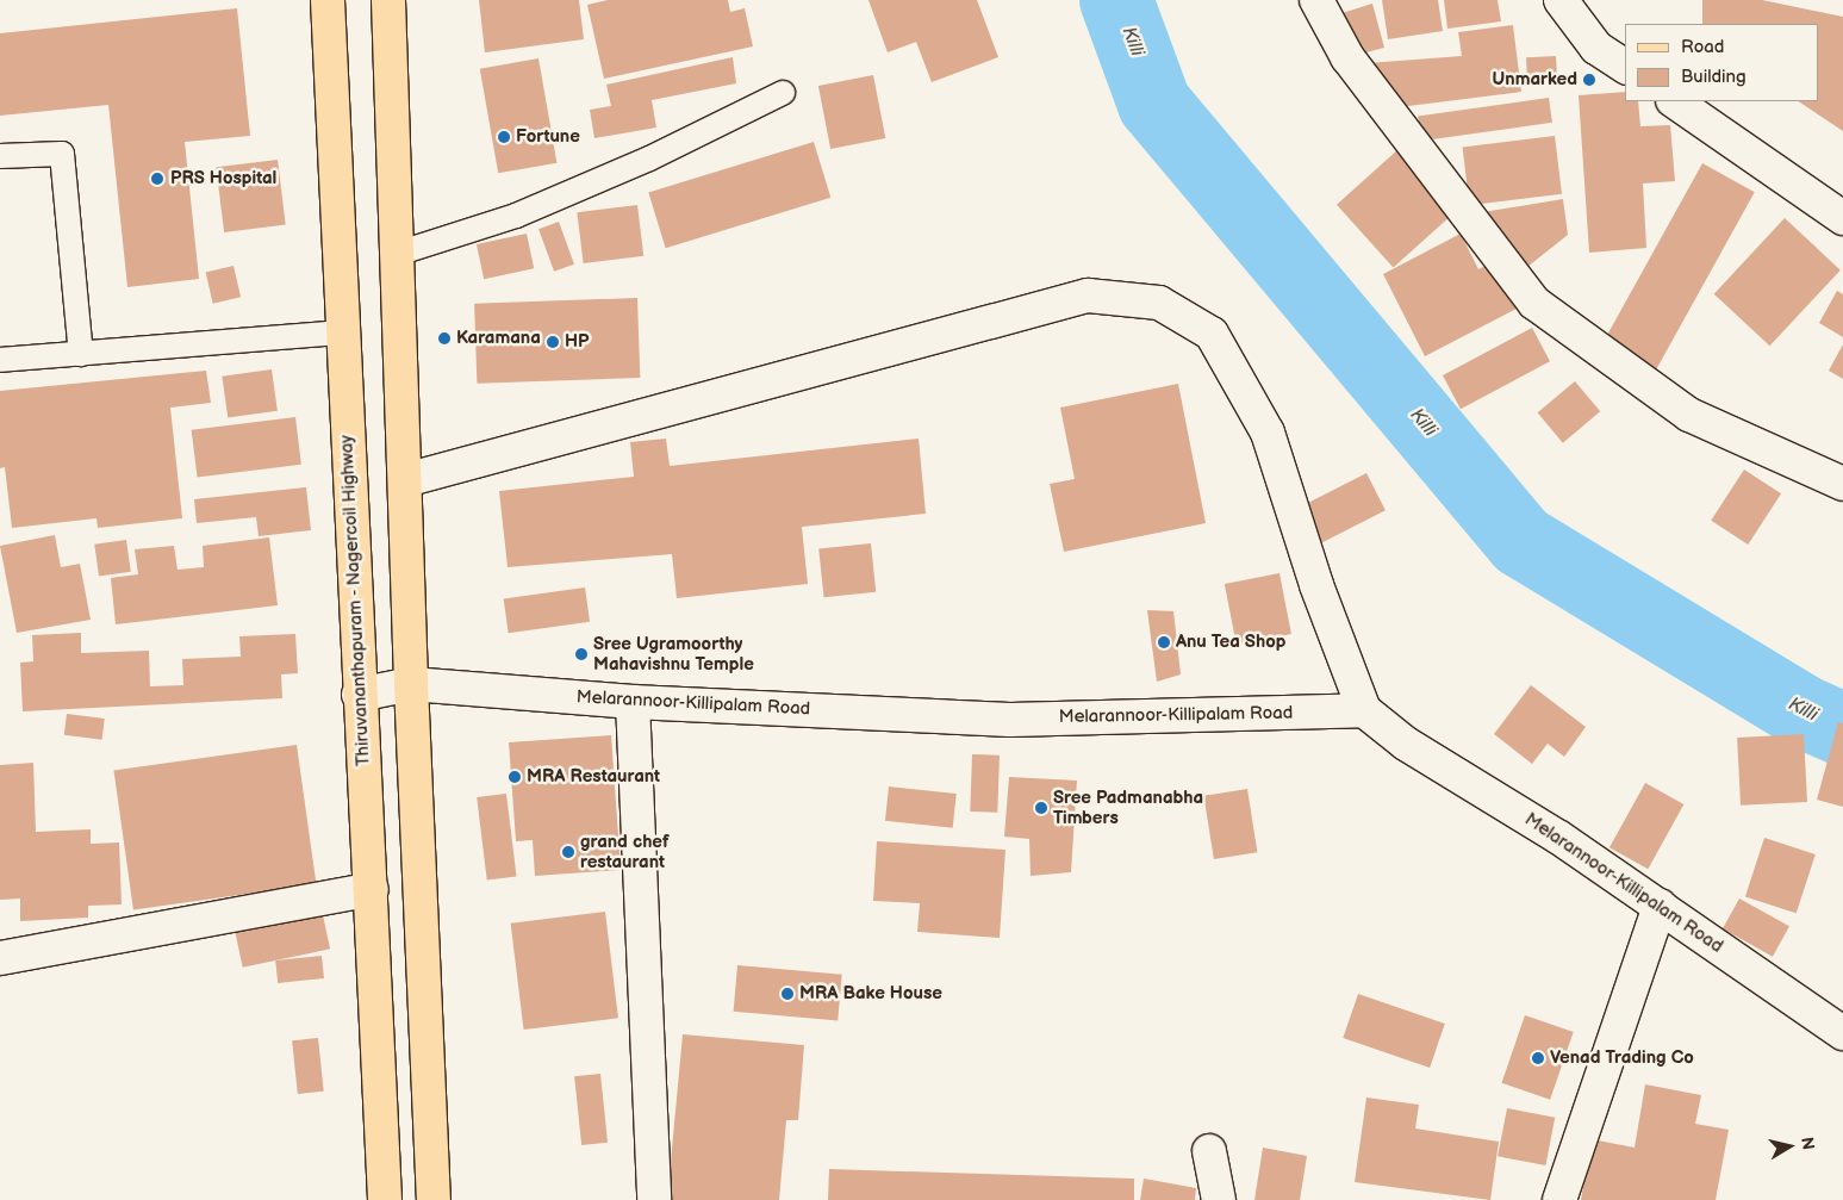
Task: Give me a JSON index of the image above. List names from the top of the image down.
{
  "streets": {
    "main road": ["Thiruvananthapuram - Nagercoil Highway"],
    "street": ["Melarannoor-Killipalam Road"]
  },
  "crossings": [
    ["Thiruvananthapuram - Nagercoil Highway", "Melarannoor-Killipalam Road"]
  ],
  "water": ["Killi"],
  "places": [
    "Unmarked",
    "Fortune",
    "PRS Hospital",
    "Karamana",
    "HP",
    "Anu Tea Shop",
    "Sree Ugramoorthy Mahavishnu Temple",
    "MRA Restaurant",
    "Sree Padmanabha Timbers",
    "grand chef restaurant",
    "MRA Bake House",
    "Venad Trading Co"
  ],
  "legend": ["Road", "Building"],
  "north": "right"
}
